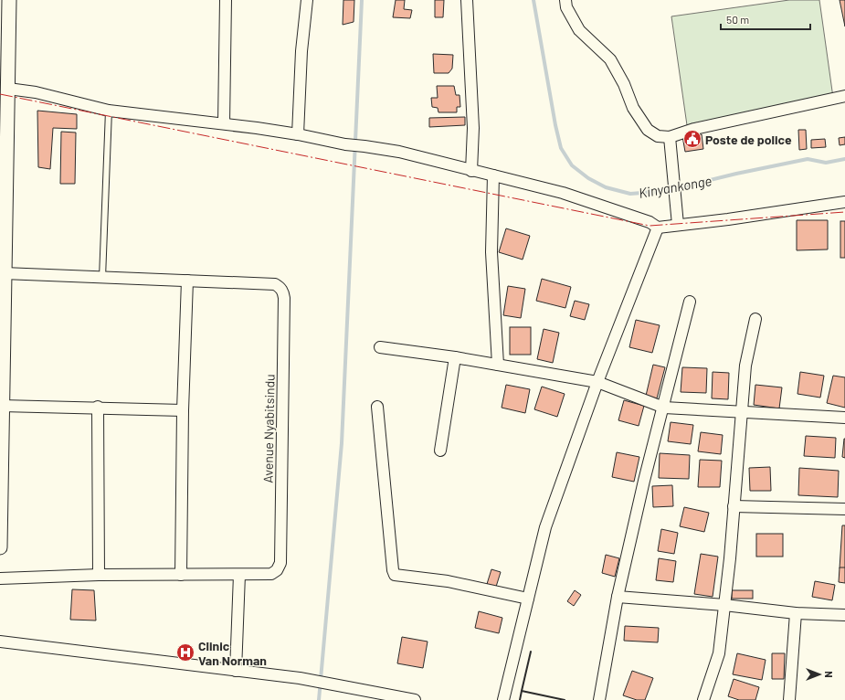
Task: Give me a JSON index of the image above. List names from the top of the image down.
{
  "streets": {
    "street": ["Avenue Nyabitsindu"]
  },
  "water": ["Kinyankonge"],
  "places": {
    "public building": ["Poste de police"],
    "hospital": ["Clinic Van Norman"]
  },
  "scale_bar": "50 m",
  "north": "right"
}
